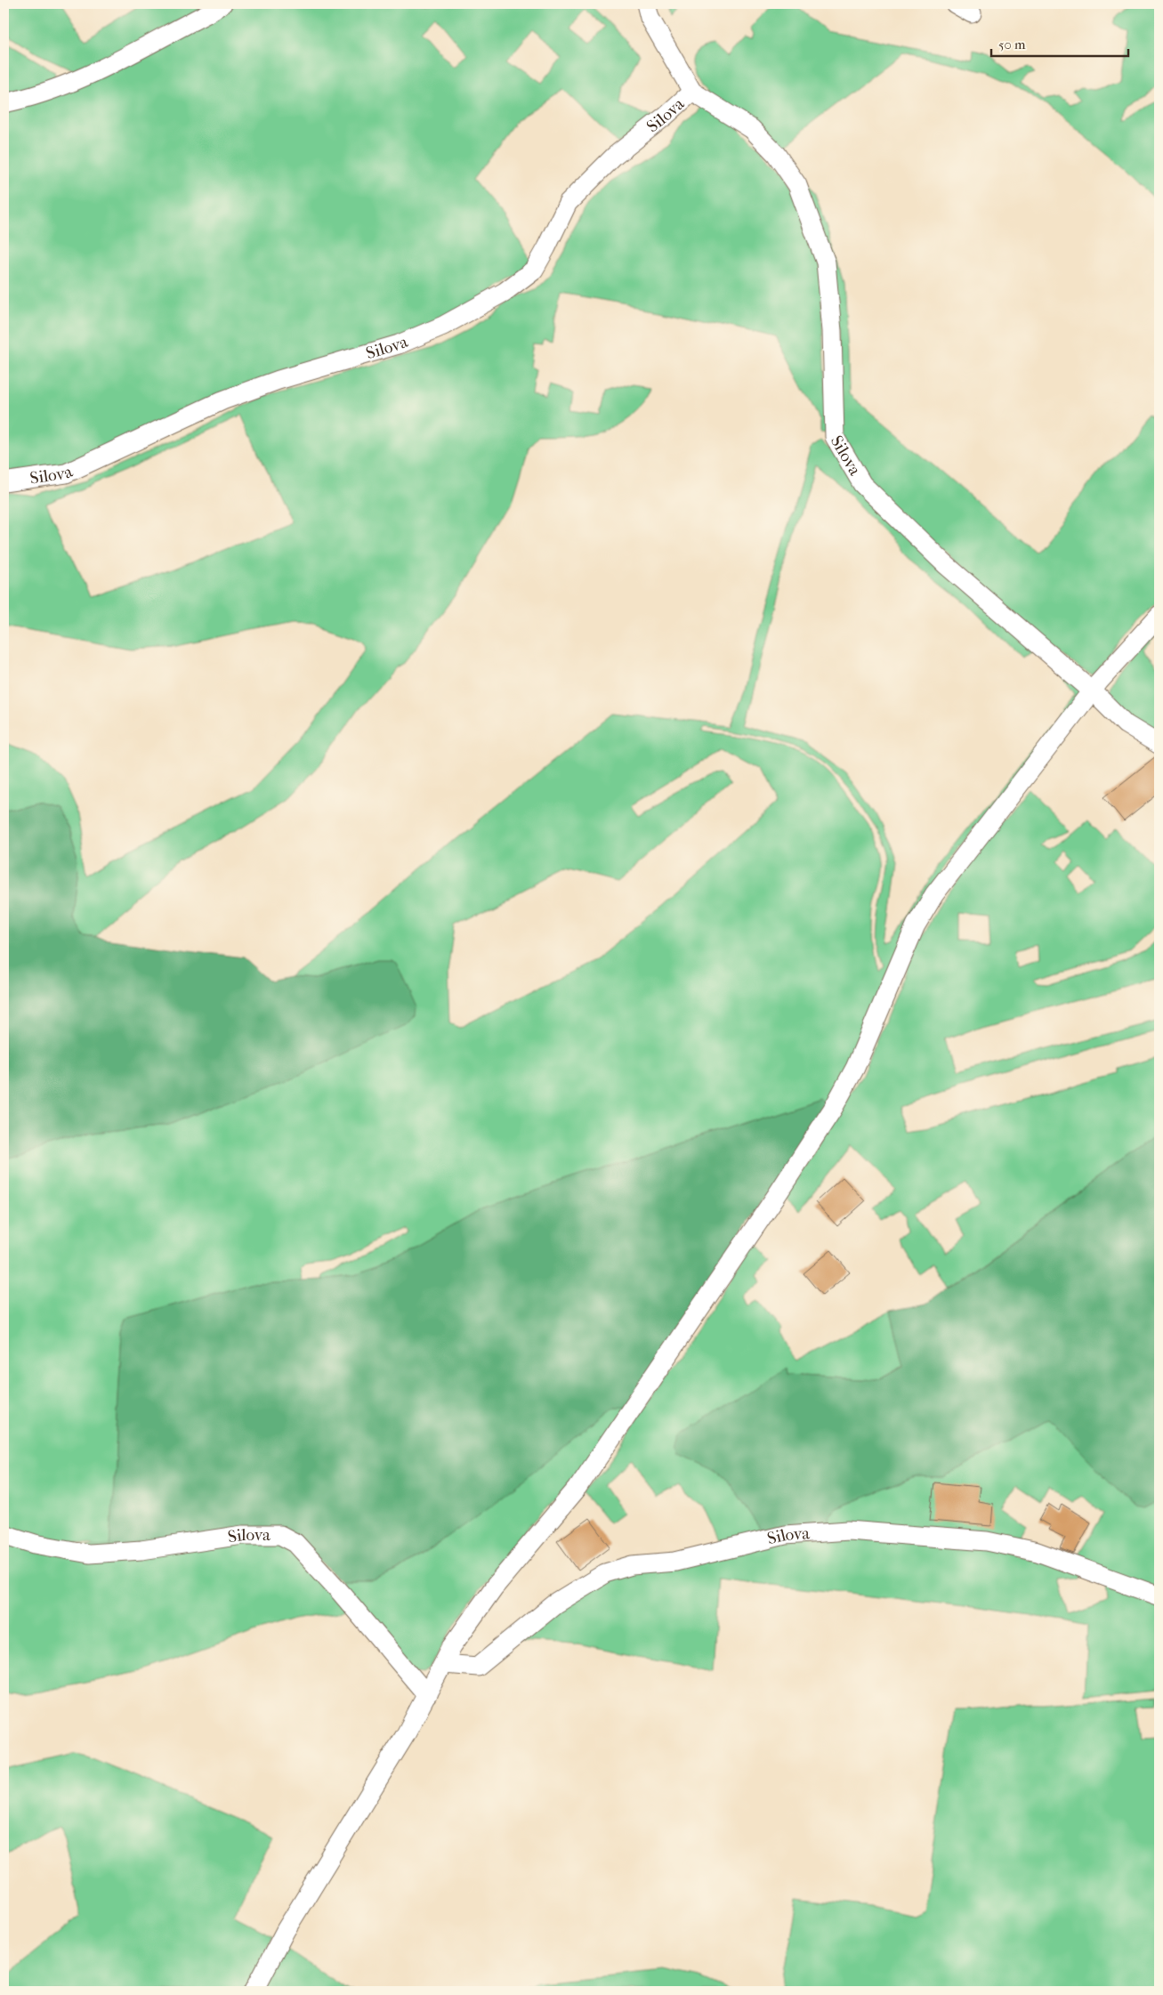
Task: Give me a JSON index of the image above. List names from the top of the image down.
{
  "streets": {
    "street": ["Silova"]
  },
  "scale_bar": "50 m"
}
